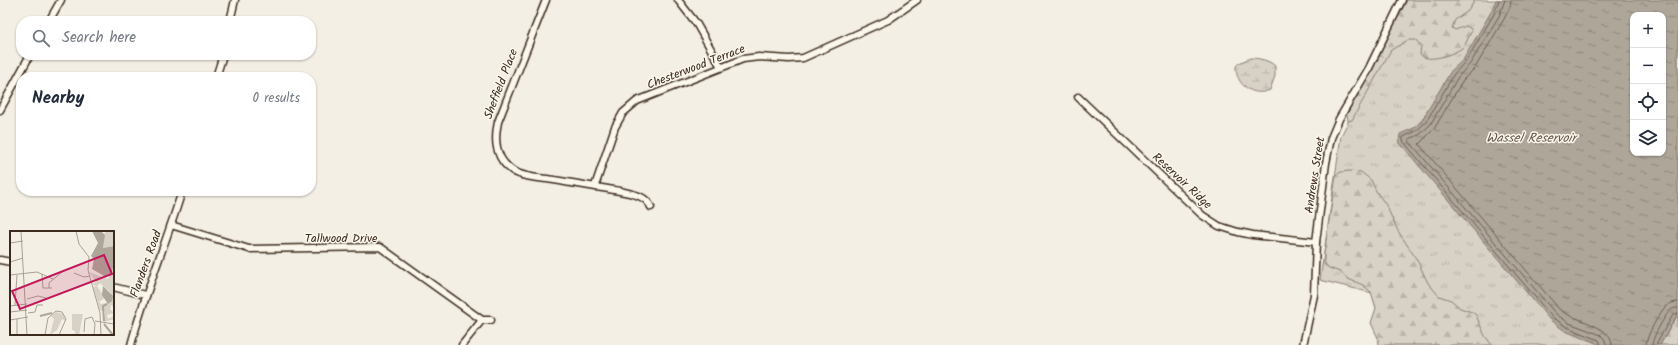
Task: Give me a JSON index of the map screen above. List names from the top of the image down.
{
  "streets": {
    "street": [
      "Chesterwood Terrace",
      "Sheffield Place",
      "Andrews Street",
      "Reservoir Ridge",
      "Tallwood Drive",
      "Flanders Road"
    ]
  },
  "crossings": [
    ["Chesterwood Terrace", "Sheffield Place"],
    ["Andrews Street", "Reservoir Ridge"],
    ["Tallwood Drive", "Flanders Road"]
  ],
  "water": ["Wassel Reservoir"],
  "page": {
    "map_buttons": ["+", "−"],
    "search": "Search here",
    "heading": ["Nearby", "0 results"]
  }
}
